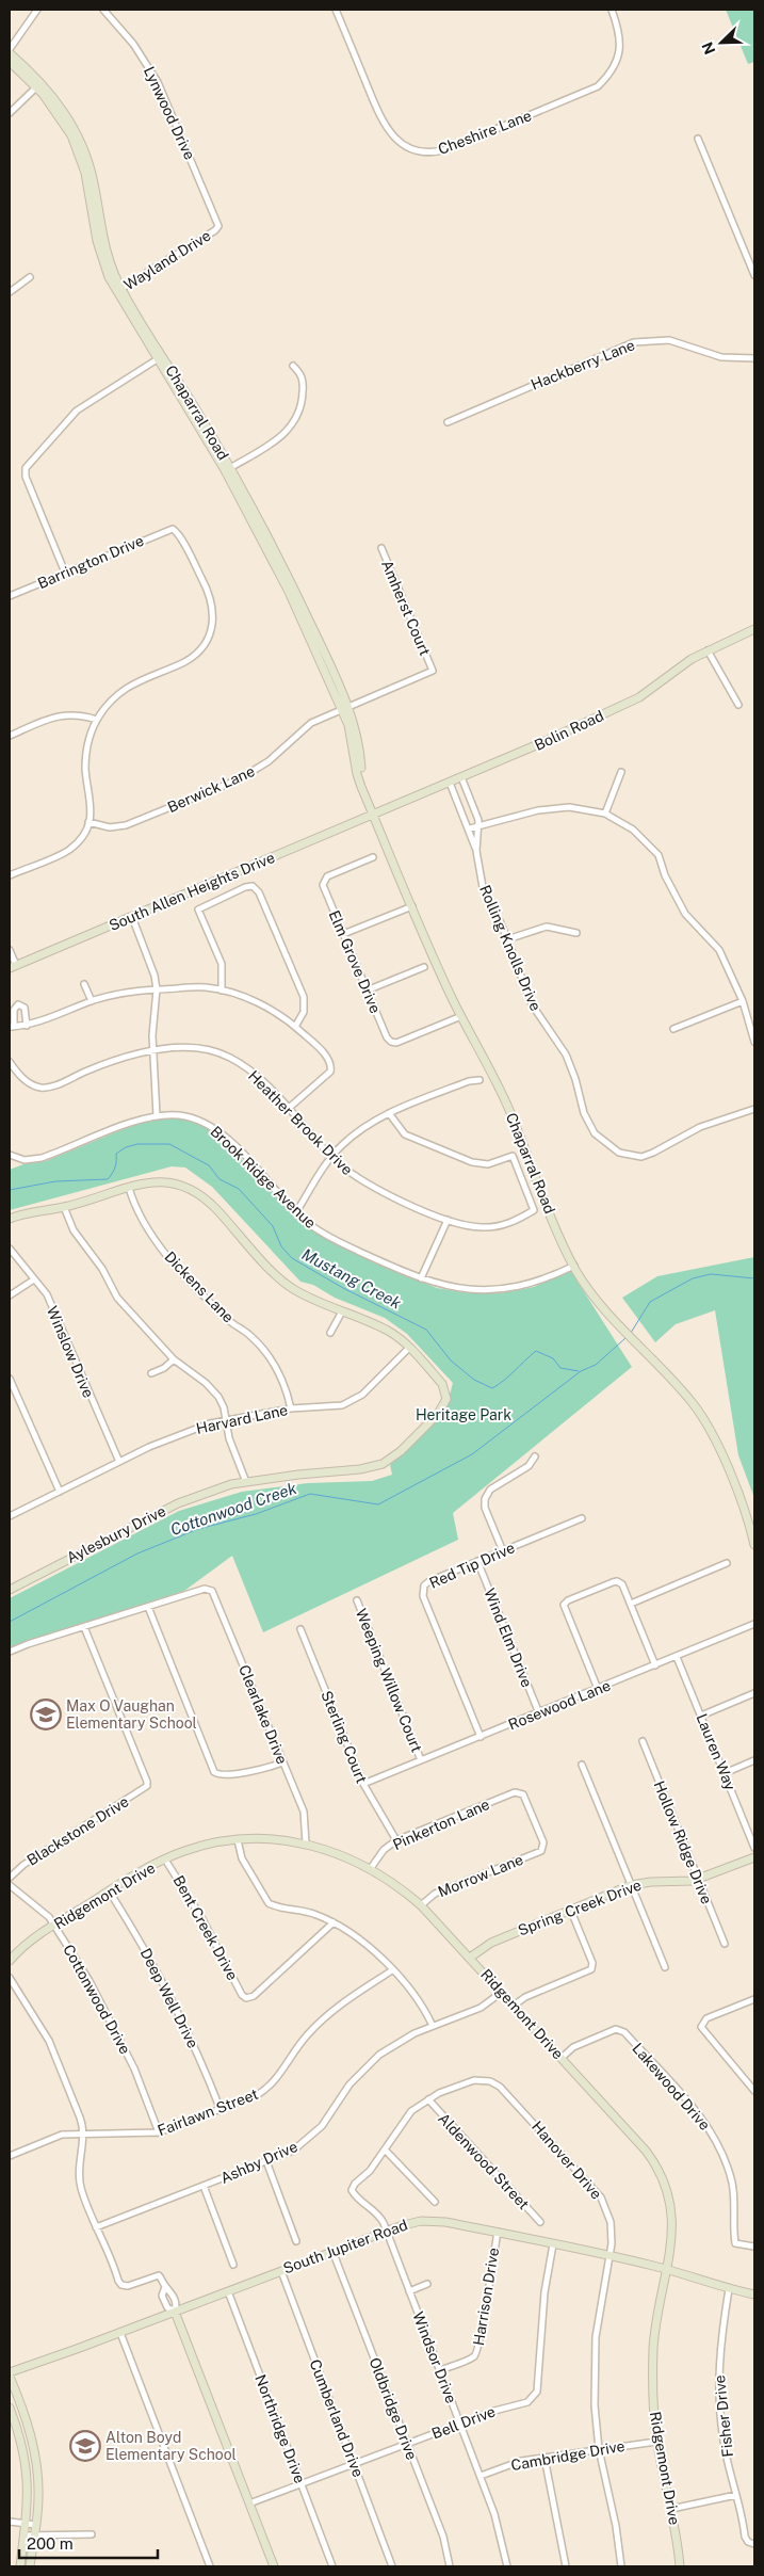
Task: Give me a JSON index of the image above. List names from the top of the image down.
{
  "streets": {
    "street": [
      "Lynwood Drive",
      "Cheshire Lane",
      "Wayland Drive",
      "Hackberry Lane",
      "Chaparral Road",
      "Barrington Drive",
      "Amherst Court",
      "Bolin Road",
      "Berwick Lane",
      "South Allen Heights Drive",
      "Rolling Knolls Drive",
      "Elm Grove Drive",
      "Heather Brook Drive",
      "Brook Ridge Avenue",
      "Dickens Lane",
      "Winslow Drive",
      "Harvard Lane",
      "Aylesbury Drive",
      "Red Tip Drive",
      "Wind Elm Drive",
      "Weeping Willow Court",
      "Rosewood Lane",
      "Clearlake Drive",
      "Sterling Court",
      "Lauren Way",
      "Pinkerton Lane",
      "Blackstone Drive",
      "Hollow Ridge Drive",
      "Morrow Lane",
      "Ridgemont Drive",
      "Spring Creek Drive",
      "Bent Creek Drive",
      "Deep Well Drive",
      "Cottonwood Drive",
      "Lakewood Drive",
      "Fairlawn Street",
      "Hanover Drive",
      "Aldenwood Street",
      "Ashby Drive",
      "South Jupiter Road",
      "Harrison Drive",
      "Windsor Drive",
      "Oldbridge Drive",
      "Fisher Drive",
      "Cumberland Drive",
      "Bell Drive",
      "Northridge Drive",
      "Cambridge Drive"
    ]
  },
  "crossings": [
    ["Lynwood Drive", "Wayland Drive"],
    ["Wayland Drive", "Chaparral Road"],
    ["Chaparral Road", "Amherst Court"],
    ["Chaparral Road", "Bolin Road"],
    ["Chaparral Road", "Berwick Lane"],
    ["Chaparral Road", "South Allen Heights Drive"],
    ["Chaparral Road", "Elm Grove Drive"],
    ["Chaparral Road", "Brook Ridge Avenue"],
    ["Amherst Court", "Berwick Lane"],
    ["Bolin Road", "South Allen Heights Drive"],
    ["Bolin Road", "Rolling Knolls Drive"],
    ["Dickens Lane", "Harvard Lane"],
    ["Winslow Drive", "Harvard Lane"],
    ["Harvard Lane", "Aylesbury Drive"],
    ["Red Tip Drive", "Wind Elm Drive"],
    ["Red Tip Drive", "Rosewood Lane"],
    ["Wind Elm Drive", "Rosewood Lane"],
    ["Weeping Willow Court", "Rosewood Lane"],
    ["Rosewood Lane", "Sterling Court"],
    ["Rosewood Lane", "Lauren Way"],
    ["Clearlake Drive", "Ridgemont Drive"],
    ["Sterling Court", "Pinkerton Lane"],
    ["Pinkerton Lane", "Morrow Lane"],
    ["Pinkerton Lane", "Ridgemont Drive"],
    ["Hollow Ridge Drive", "Spring Creek Drive"],
    ["Morrow Lane", "Ridgemont Drive"],
    ["Ridgemont Drive", "Spring Creek Drive"],
    ["Ridgemont Drive", "Bent Creek Drive"],
    ["Ridgemont Drive", "Deep Well Drive"],
    ["Ridgemont Drive", "Cottonwood Drive"],
    ["Ridgemont Drive", "Lakewood Drive"],
    ["Ridgemont Drive", "Ashby Drive"],
    ["Ridgemont Drive", "South Jupiter Road"],
    ["Ridgemont Drive", "Cambridge Drive"],
    ["Deep Well Drive", "Fairlawn Street"],
    ["Cottonwood Drive", "Fairlawn Street"],
    ["Hanover Drive", "Aldenwood Street"],
    ["Hanover Drive", "South Jupiter Road"],
    ["Hanover Drive", "Windsor Drive"],
    ["Hanover Drive", "Cambridge Drive"],
    ["South Jupiter Road", "Harrison Drive"],
    ["South Jupiter Road", "Windsor Drive"],
    ["South Jupiter Road", "Oldbridge Drive"],
    ["South Jupiter Road", "Fisher Drive"],
    ["South Jupiter Road", "Cumberland Drive"],
    ["South Jupiter Road", "Bell Drive"],
    ["South Jupiter Road", "Northridge Drive"],
    ["Harrison Drive", "Windsor Drive"],
    ["Windsor Drive", "Bell Drive"],
    ["Windsor Drive", "Cambridge Drive"],
    ["Oldbridge Drive", "Bell Drive"],
    ["Cumberland Drive", "Bell Drive"],
    ["Bell Drive", "Northridge Drive"]
  ],
  "water": ["Mustang Creek", "Cottonwood Creek"],
  "parks": ["Heritage Park"],
  "places": {
    "school or university": ["Max O Vaughan Elementary School", "Alton Boyd Elementary School"]
  },
  "scale_bar": "200 m",
  "north": "bottom left"
}
